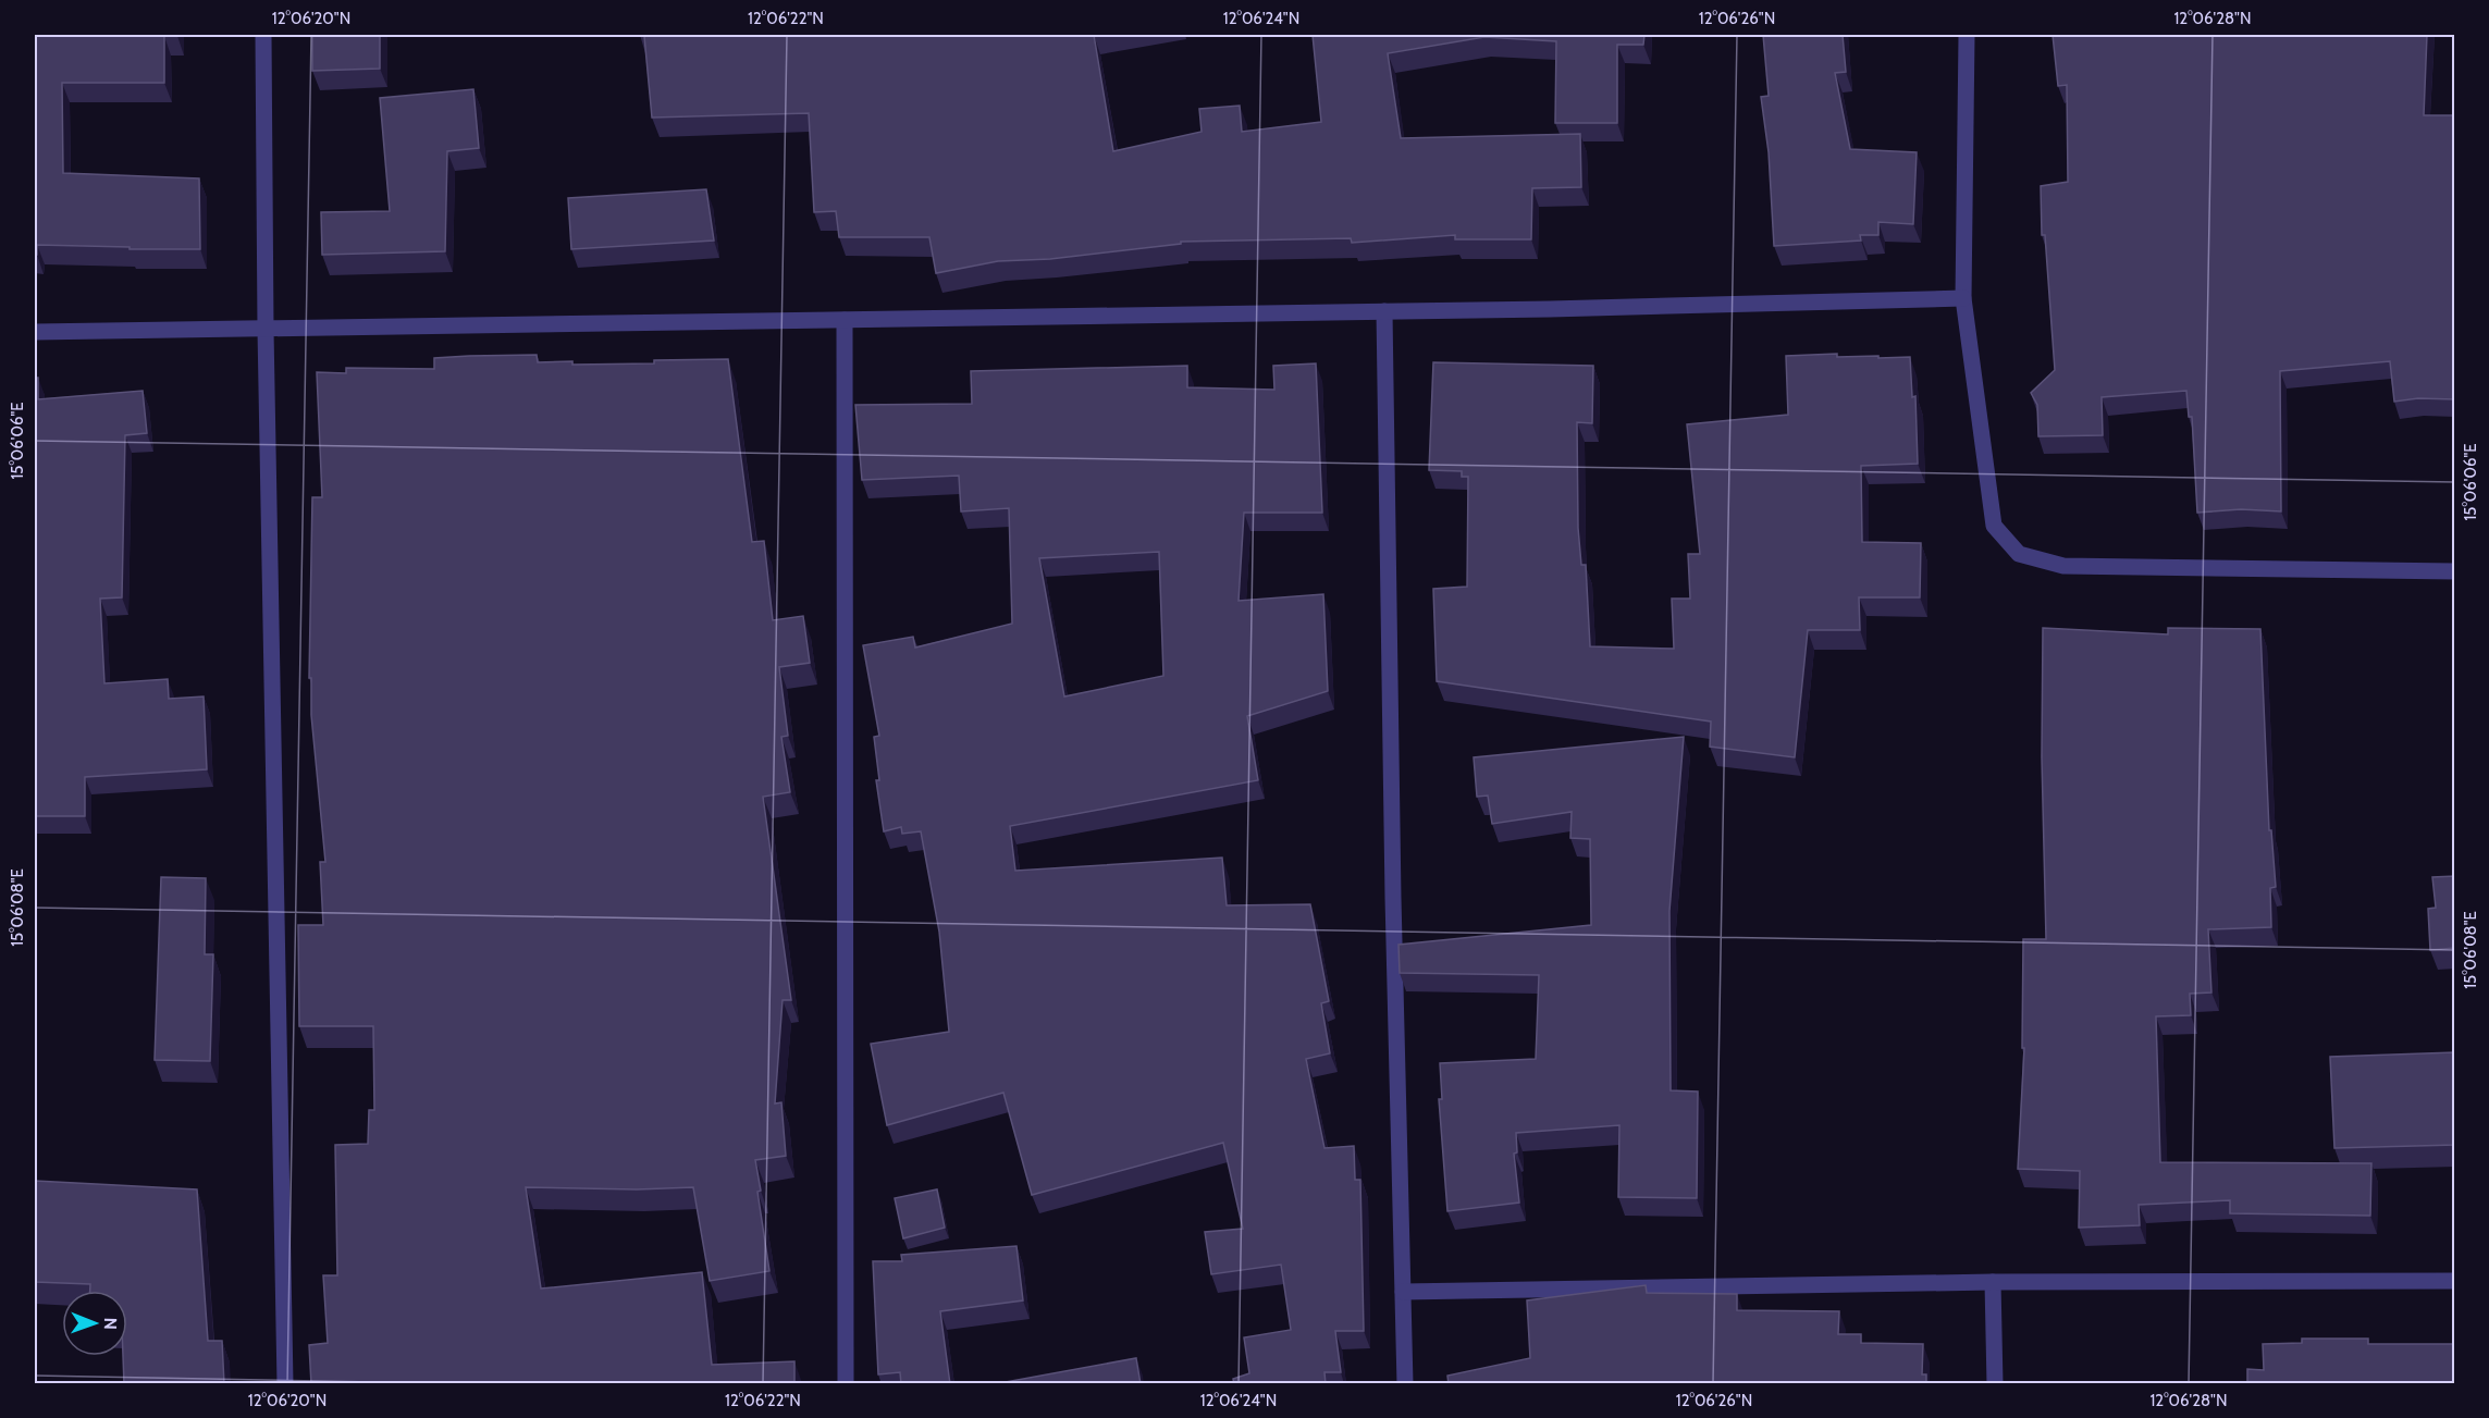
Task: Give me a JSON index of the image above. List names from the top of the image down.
{
  "north": "right",
  "coordinates": [
    "12°06'20\"N",
    "12°06'22\"N",
    "12°06'24\"N",
    "12°06'26\"N",
    "12°06'28\"N",
    "15°06'06\"E",
    "15°06'08\"E"
  ]
}
